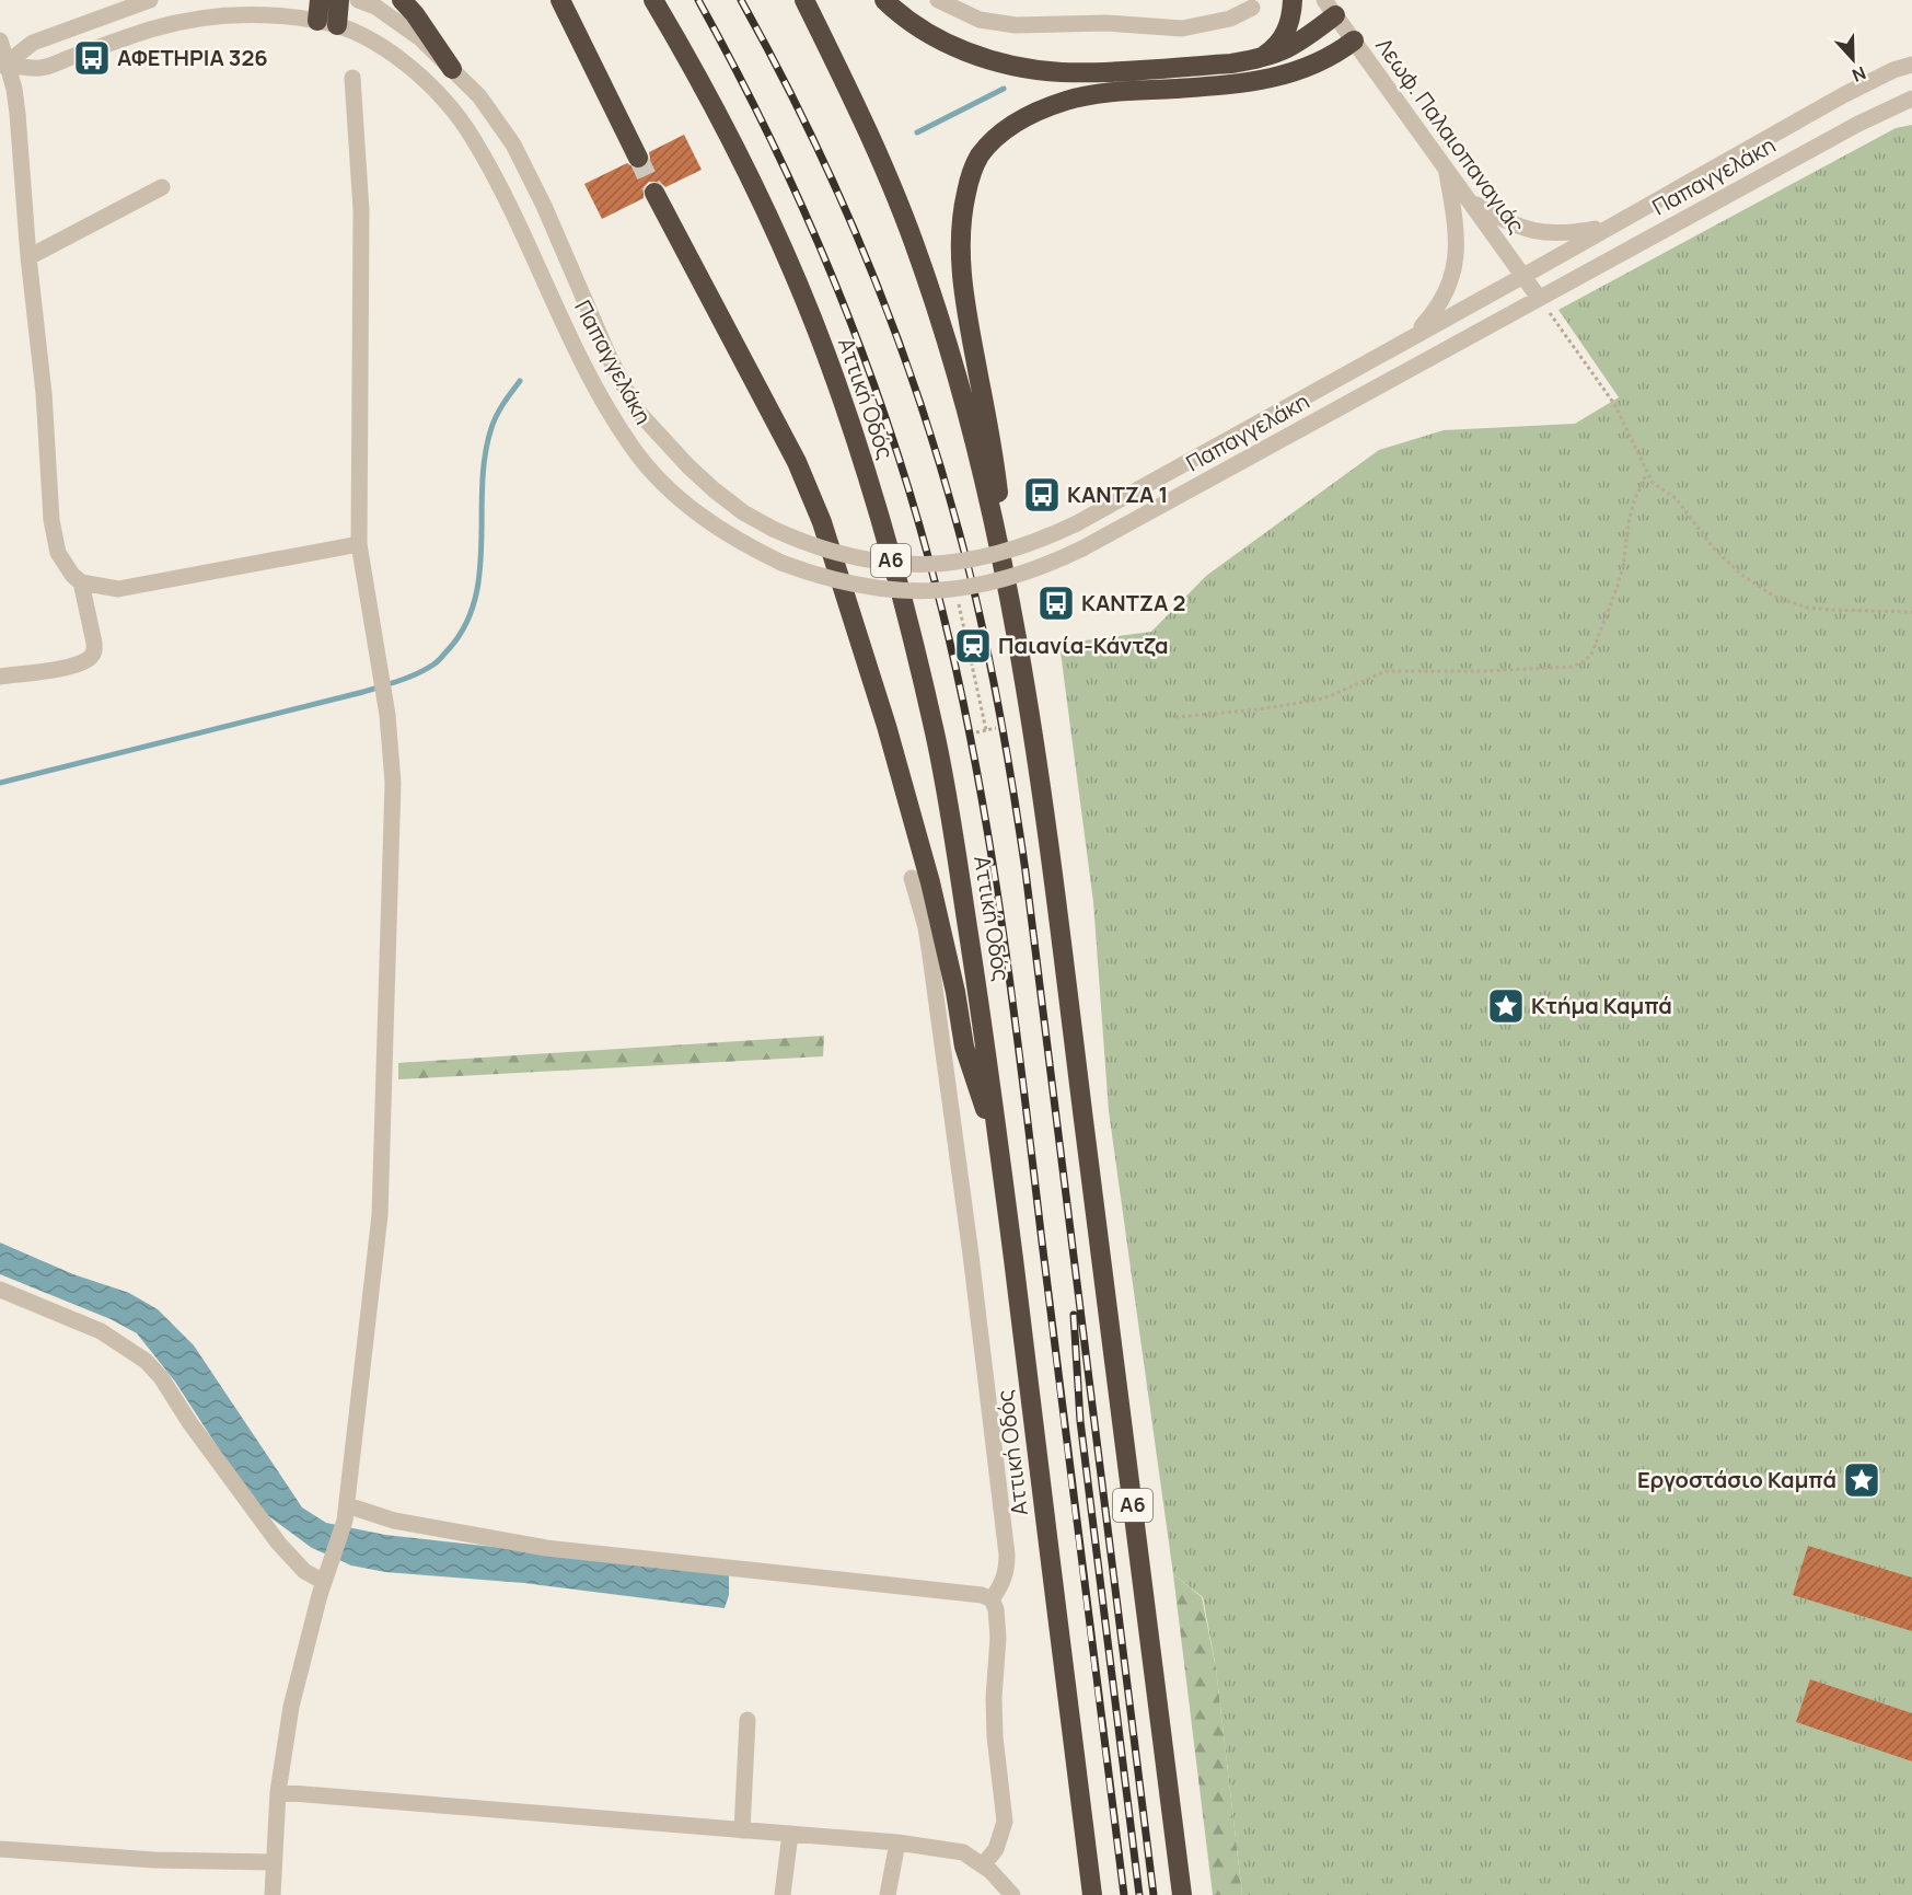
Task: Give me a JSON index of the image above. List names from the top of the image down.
{
  "streets": {
    "highway": ["Αττική Οδός", "Α6"],
    "street": ["Λεωφ. Παλαιοπαναγιάς", "Παπαγγελάκη"]
  },
  "crossings": [
    ["Λεωφ. Παλαιοπαναγιάς", "Παπαγγελάκη"]
  ],
  "places": {
    "bus stop": ["ΑΦΕΤΗΡΙΑ 326", "ΚΑΝΤΖΑ 1", "ΚΑΝΤΖΑ 2"],
    "station": ["Παιανία-Κάντζα"],
    "place": ["Kτήμα Καμπά", "Εργοστάσιο Καμπά"]
  },
  "north": "bottom"
}
